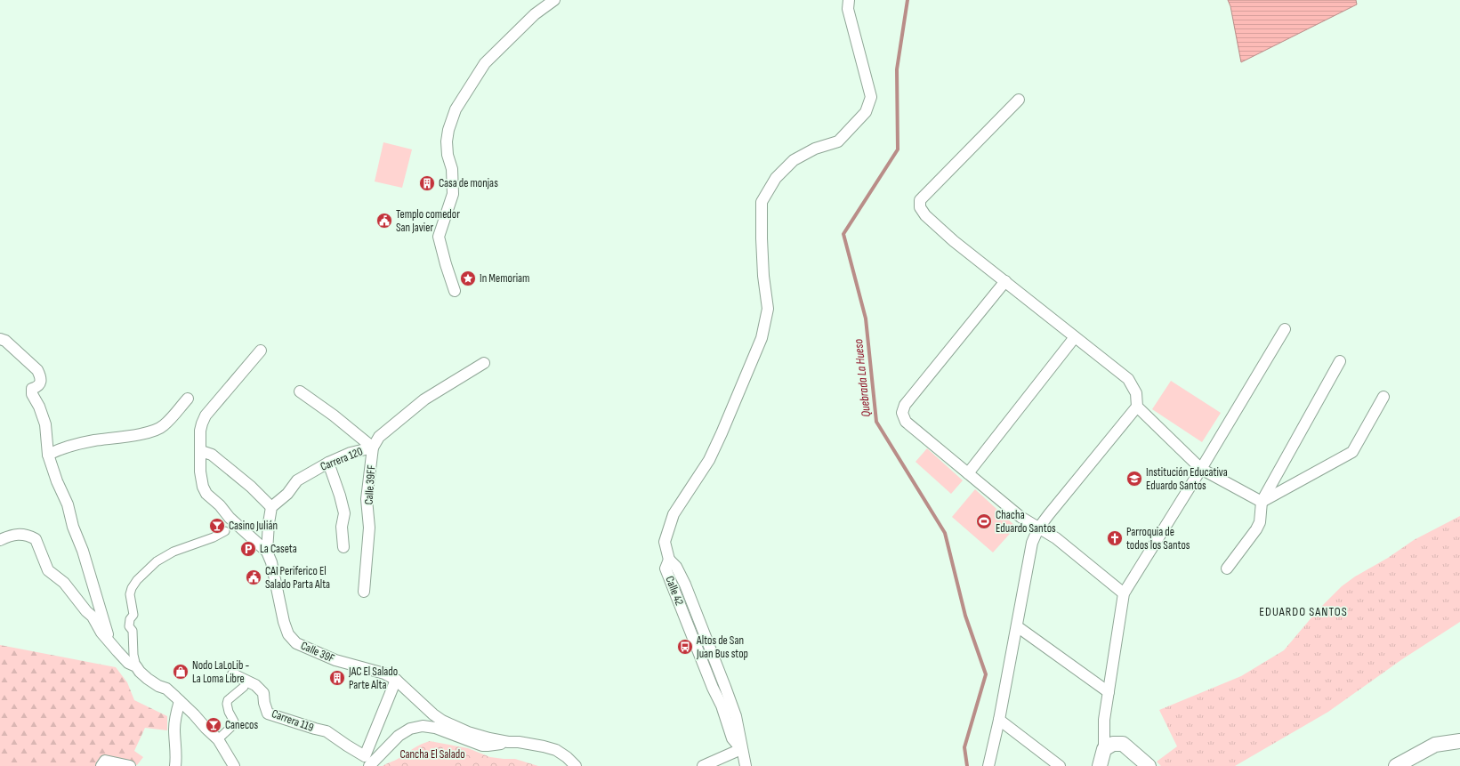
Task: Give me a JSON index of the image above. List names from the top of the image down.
{
  "streets": {
    "street": [
      "Carrera 120",
      "Calle 39FF",
      "Calle 42",
      "Calle 39F",
      "Carrera 119"
    ]
  },
  "crossings": [
    ["Carrera 120", "Calle 39FF"]
  ],
  "districts": ["EDUARDO SANTOS"],
  "water": ["Quebrada La Hueso"],
  "parks": ["Cancha El Salado"],
  "places": {
    "building": ["Casa de monjas", "JAC El Salado Parte Alta"],
    "public building": ["Templo comedor San Javier", "CAI Periferico El Salado Parta Alta"],
    "place": ["In Memoriam"],
    "school or university": ["Institución Educativa Eduardo Santos"],
    "sports": ["Chacha Eduardo Santos"],
    "bar": ["Casino Julián", "Canecos"],
    "church": ["Parroquia de todos los Santos"],
    "parking": ["La Caseta"],
    "bus stop": ["Altos de San Juan Bus stop"],
    "shop": ["Nodo LaLoLib - La Loma Libre"]
  }
}
